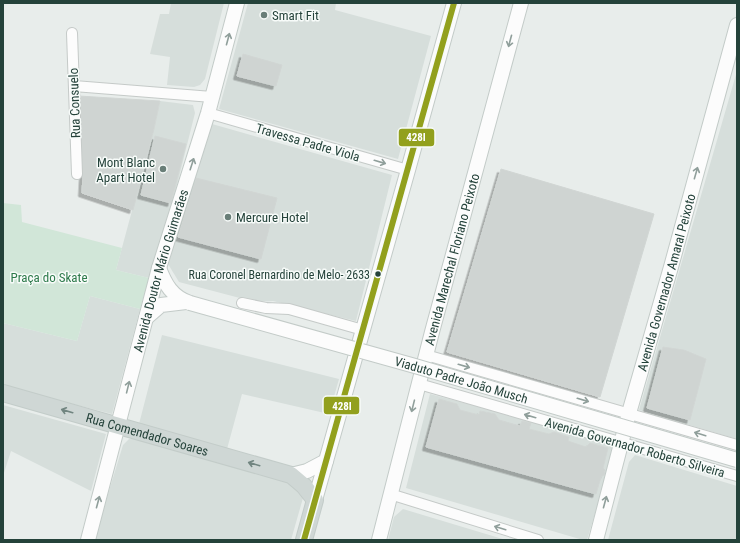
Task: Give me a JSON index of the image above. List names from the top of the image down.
{
  "streets": {
    "main road": [
      "Avenida Marechal Floriano Peixoto",
      "Avenida Doutor Mário Guimarães",
      "Avenida Governador Amaral Peixoto",
      "Viaduto Padre João Musch",
      "Rua Comendador Soares"
    ],
    "street": ["Rua Consuelo", "Travessa Padre Viola", "Avenida Governador Roberto Silveira"]
  },
  "crossings": [
    ["Travessa Padre Viola", "Avenida Doutor Mário Guimarães"],
    ["Avenida Marechal Floriano Peixoto", "Avenida Governador Roberto Silveira"],
    ["Avenida Doutor Mário Guimarães", "Viaduto Padre João Musch"],
    ["Avenida Doutor Mário Guimarães", "Rua Comendador Soares"],
    ["Avenida Governador Amaral Peixoto", "Avenida Governador Roberto Silveira"]
  ],
  "one_way": [
    "Travessa Padre Viola",
    "Avenida Doutor Mário Guimarães",
    "Avenida Governador Amaral Peixoto",
    "Rua Comendador Soares"
  ],
  "parks": ["Praça do Skate"],
  "places": [
    "Smart Fit",
    "Mont Blanc Apart Hotel",
    "Mercure Hotel",
    "Rua Coronel Bernardino de Melo- 2633"
  ],
  "lines": ["transit line 428I"]
}
